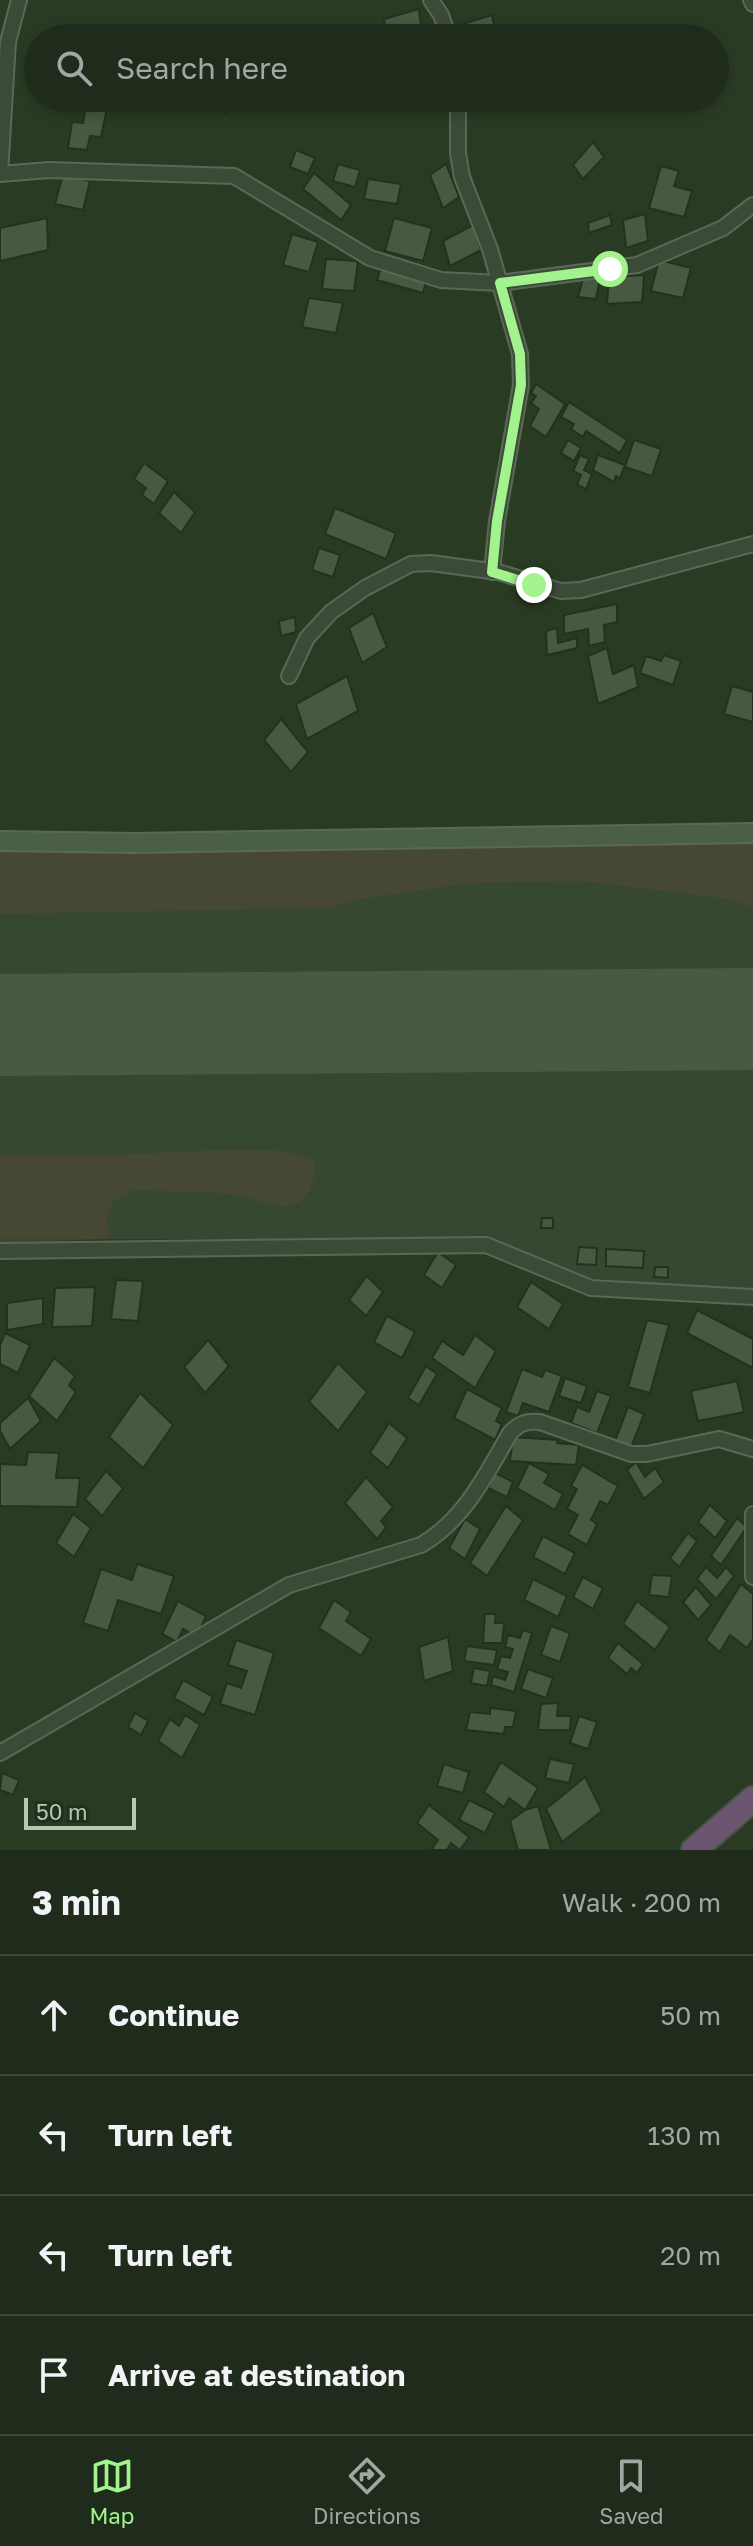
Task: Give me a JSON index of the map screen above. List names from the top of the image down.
{
  "scale_bar": "50 m",
  "page": {
    "search": "Search here",
    "scale": "50 m",
    "heading": ["3 min", "Walk · 200 m"],
    "list": [
      ["Continue", "50 m"],
      ["Turn left", "130 m"],
      ["Turn left", "20 m"],
      "Arrive at destination"
    ],
    "nav": ["Map", "Directions", "Saved"]
  }
}
